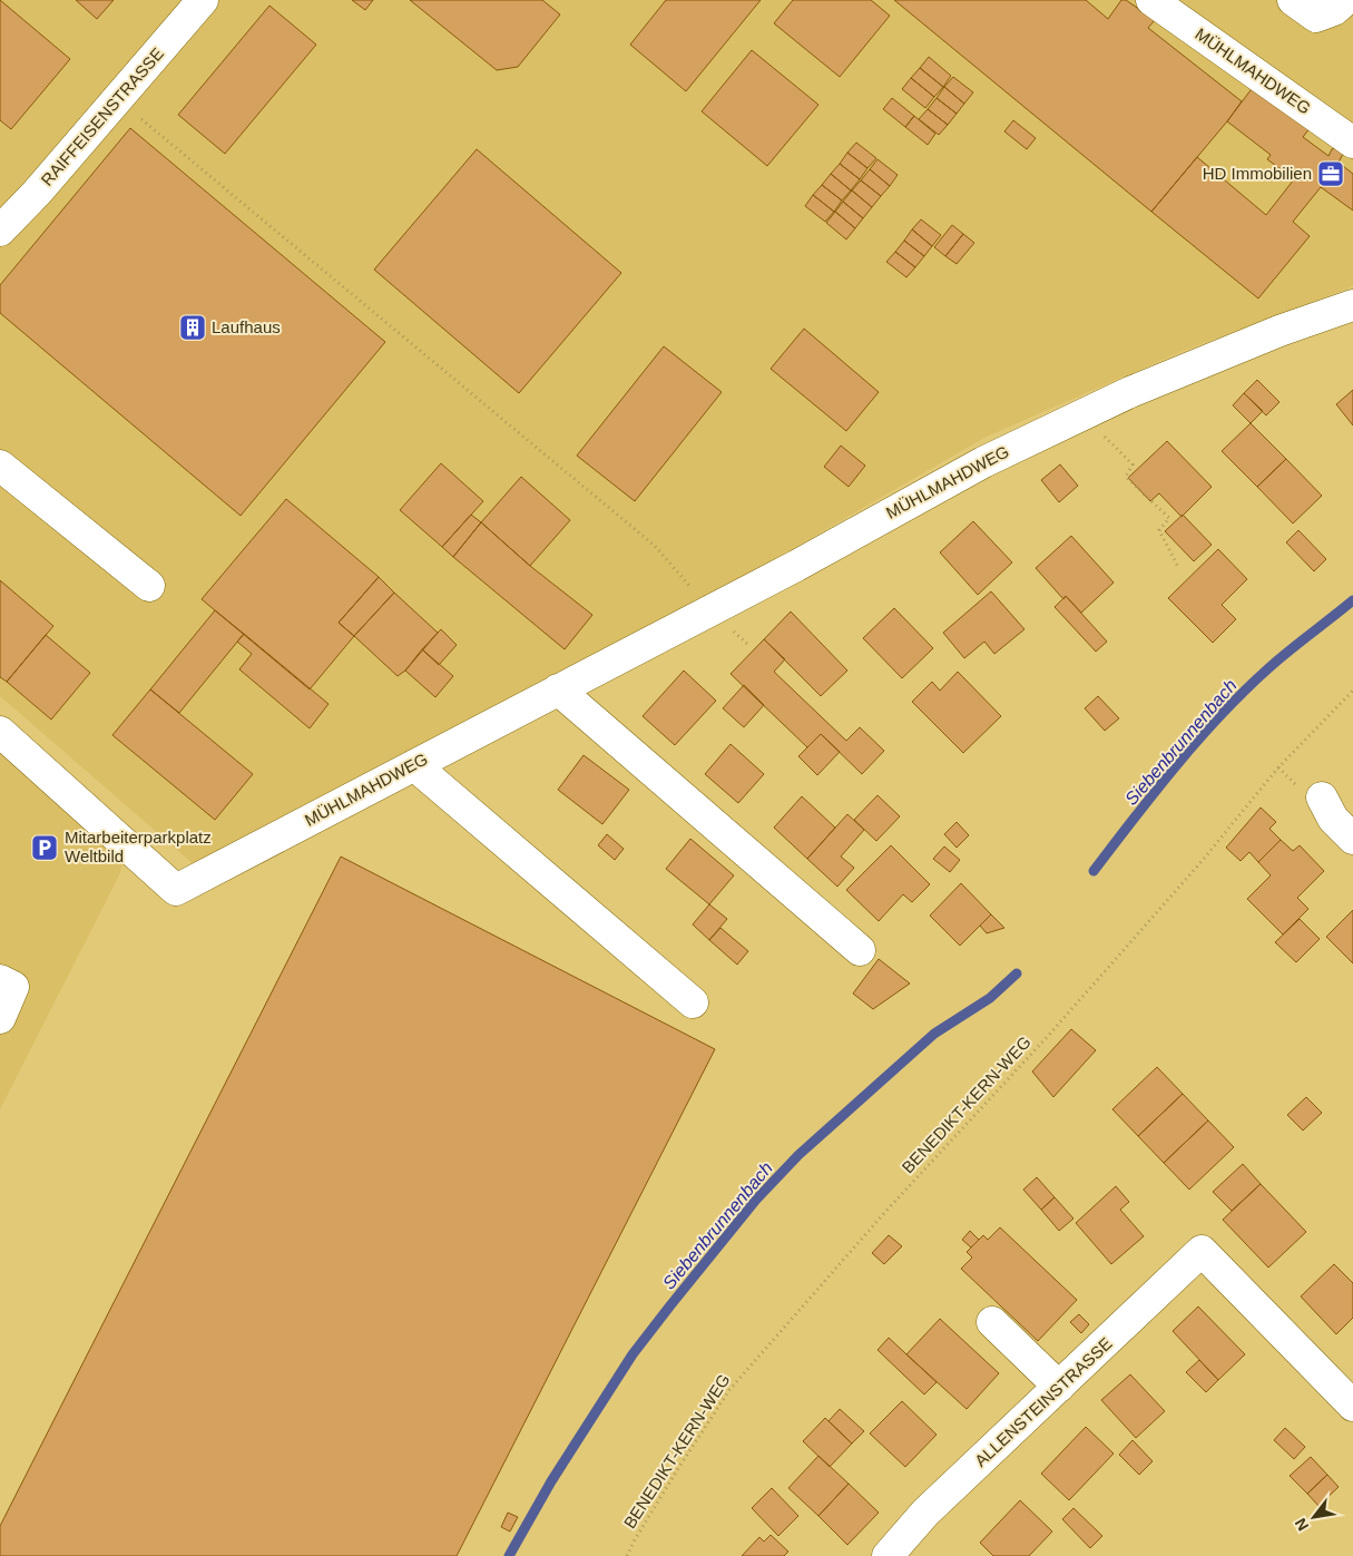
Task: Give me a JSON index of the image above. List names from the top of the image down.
{
  "streets": {
    "street": ["MÜHLMAHDWEG", "RAIFFEISENSTRASSE", "ALLENSTEINSTRASSE"],
    "path": ["BENEDIKT-KERN-WEG"]
  },
  "water": ["Siebenbrunnenbach"],
  "places": {
    "office": ["HD Immobilien"],
    "building": ["Laufhaus"],
    "parking": ["Mitarbeiterparkplatz Weltbild"]
  },
  "north": "bottom left"
}
